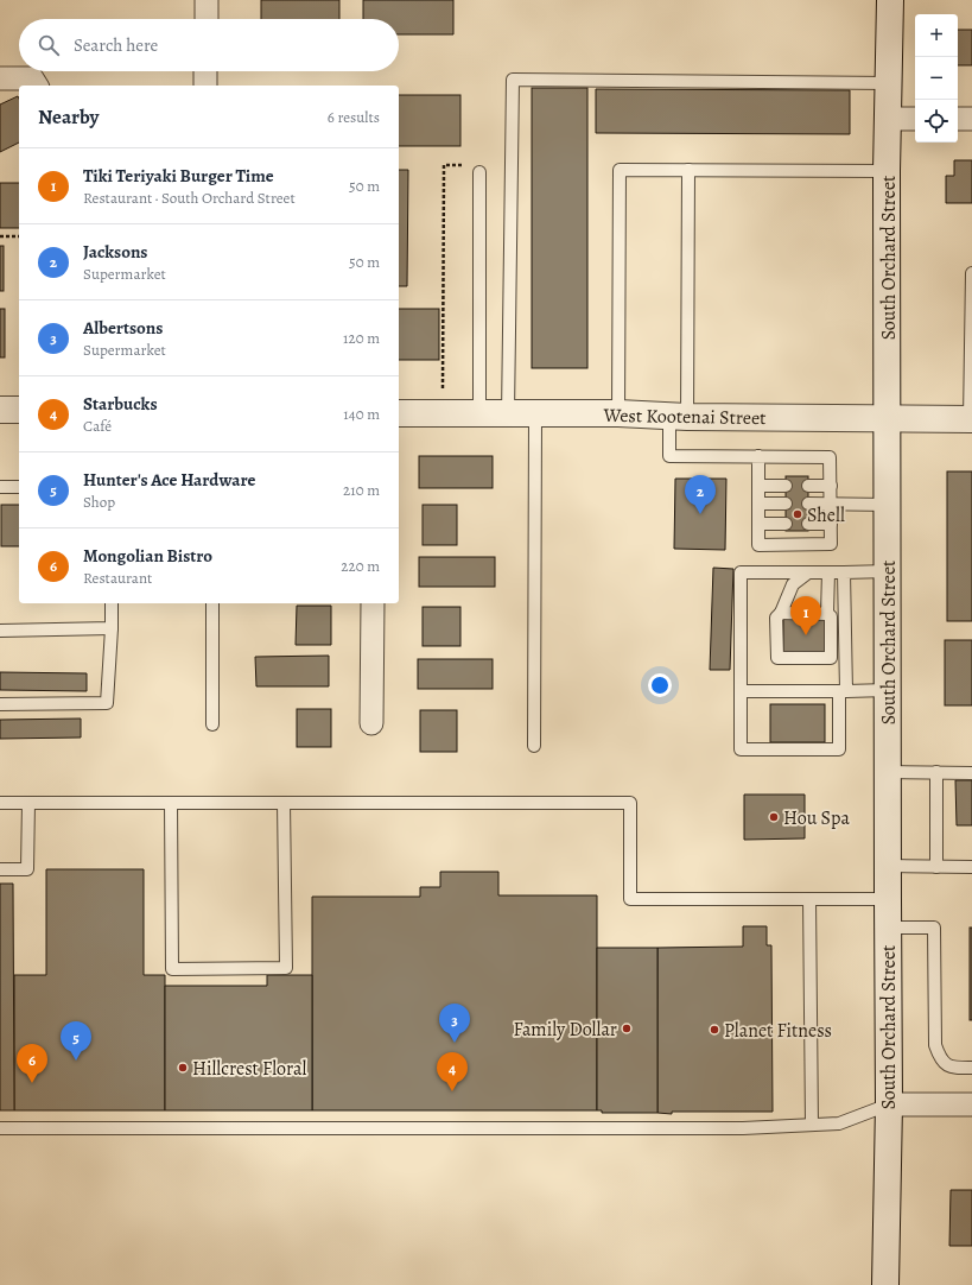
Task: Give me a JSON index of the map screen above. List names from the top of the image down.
{
  "streets": {
    "main road": ["South Orchard Street", "West Kootenai Street"]
  },
  "crossings": [
    ["South Orchard Street", "West Kootenai Street"]
  ],
  "places": [
    "Shell",
    "Hou Spa",
    "Family Dollar",
    "Planet Fitness",
    "Hillcrest Floral"
  ],
  "page": {
    "map_buttons": ["+", "−"],
    "search": "Search here",
    "heading": ["Nearby", "6 results"],
    "list": [
      {
        "mark": "1",
        "name": "Tiki Teriyaki Burger Time",
        "note": "Restaurant · South Orchard Street",
        "value": "50 m"
      },
      {
        "mark": "2",
        "name": "Jacksons",
        "note": "Supermarket",
        "value": "50 m"
      },
      {
        "mark": "3",
        "name": "Albertsons",
        "note": "Supermarket",
        "value": "120 m"
      },
      {
        "mark": "4",
        "name": "Starbucks",
        "note": "Café",
        "value": "140 m"
      },
      {
        "mark": "5",
        "name": "Hunter's Ace Hardware",
        "note": "Shop",
        "value": "210 m"
      },
      {
        "mark": "6",
        "name": "Mongolian Bistro",
        "note": "Restaurant",
        "value": "220 m"
      }
    ],
    "pins": [
      "2",
      "1",
      "3",
      "5",
      "6",
      "4"
    ]
  }
}
